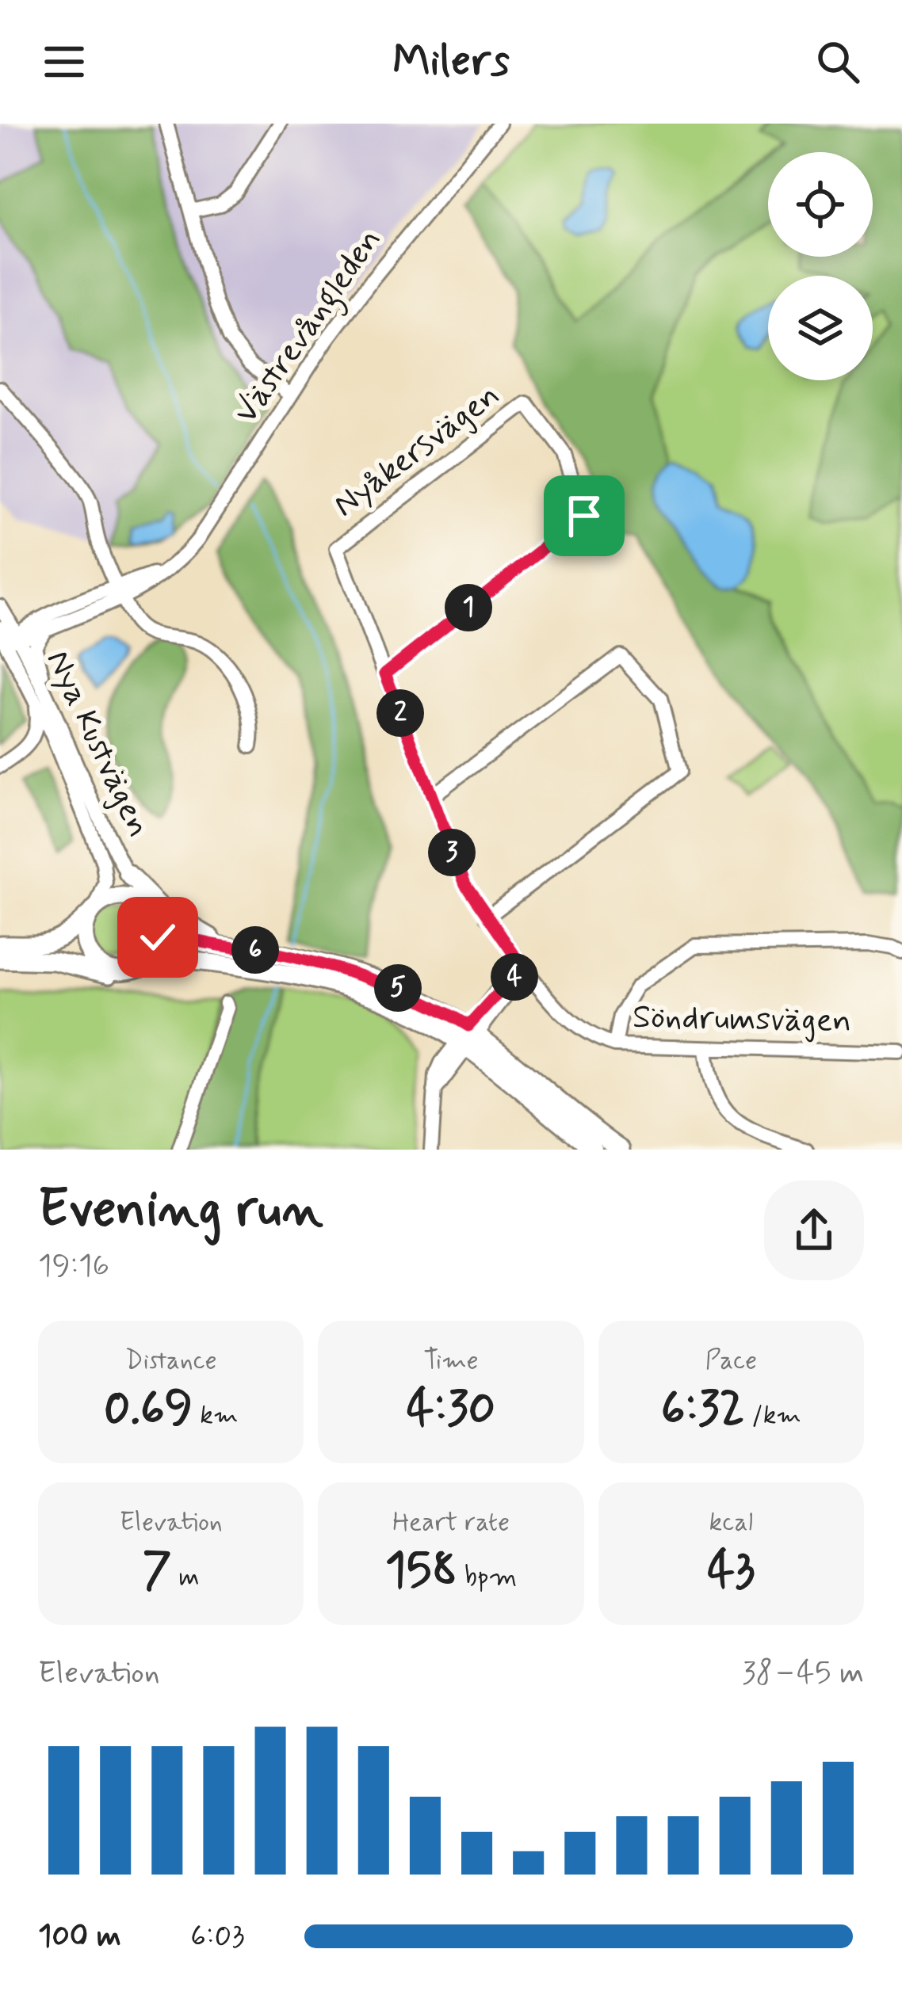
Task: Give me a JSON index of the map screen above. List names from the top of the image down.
{
  "streets": {
    "street": [
      "Västrevångleden",
      "Nyåkersvägen",
      "Nya Kustvägen",
      "Söndrumsvägen"
    ]
  },
  "crossings": [
    ["Västrevångleden", "Nya Kustvägen"],
    ["Nyåkersvägen", "Söndrumsvägen"]
  ],
  "page": {
    "header": "Milers",
    "pins": [
      "1",
      "2",
      "3",
      "6",
      "4",
      "5"
    ],
    "heading": ["Evening run", "19:16"],
    "stats": [
      ["Distance", "0.69 km"],
      ["Time", "4:30"],
      ["Pace", "6:32 /km"],
      ["Elevation", "7 m"],
      ["Heart rate", "158 bpm"],
      ["kcal", "43"]
    ],
    "chart": ["Elevation", "38–45 m"],
    "list": [
      {
        "name": "100 m",
        "note": "6:03"
      }
    ]
  }
}
